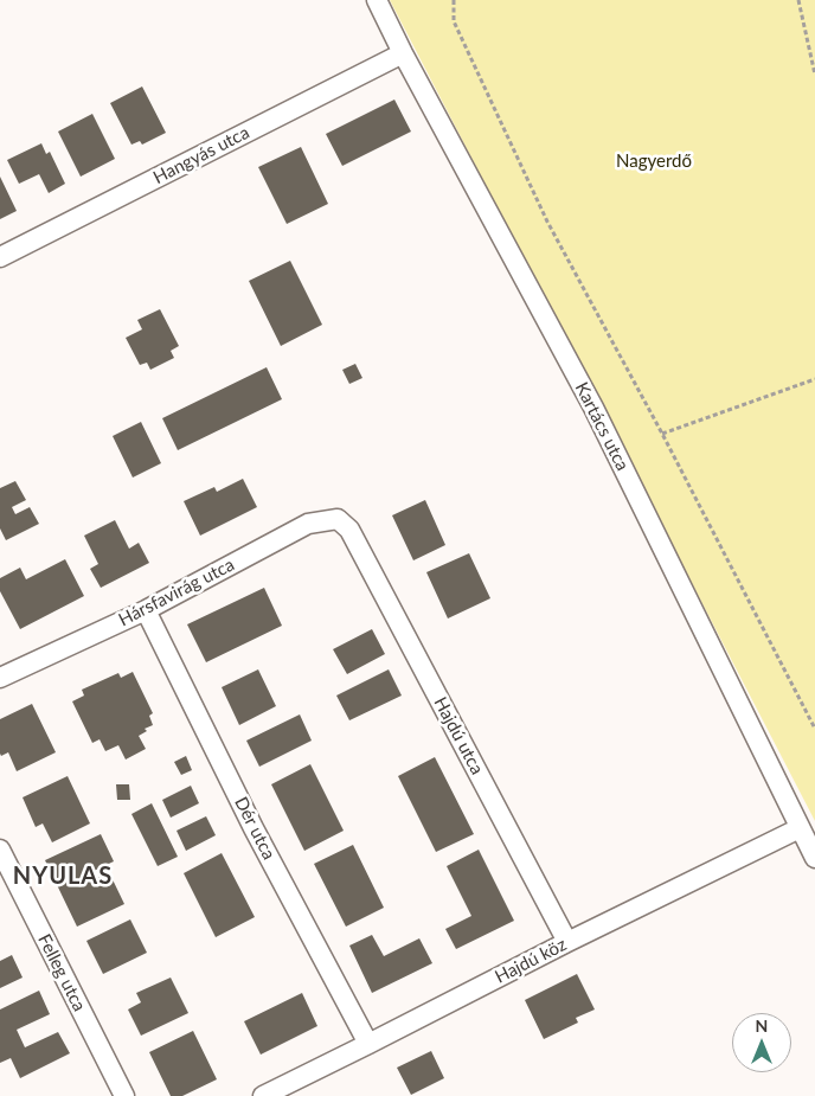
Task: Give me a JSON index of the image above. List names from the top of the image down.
{
  "streets": {
    "street": [
      "Hangyás utca",
      "Kartács utca",
      "Hársfavirág utca",
      "Hajdú utca",
      "Dér utca",
      "Hajdú köz",
      "Felleg utca"
    ]
  },
  "crossings": [
    ["Hangyás utca", "Kartács utca"],
    ["Kartács utca", "Hajdú köz"],
    ["Hársfavirág utca", "Hajdú utca"],
    ["Hársfavirág utca", "Dér utca"],
    ["Hajdú utca", "Hajdú köz"],
    ["Dér utca", "Hajdú köz"]
  ],
  "districts": ["NYULAS"],
  "parks": ["Nagyerdő"],
  "north": "top"
}
